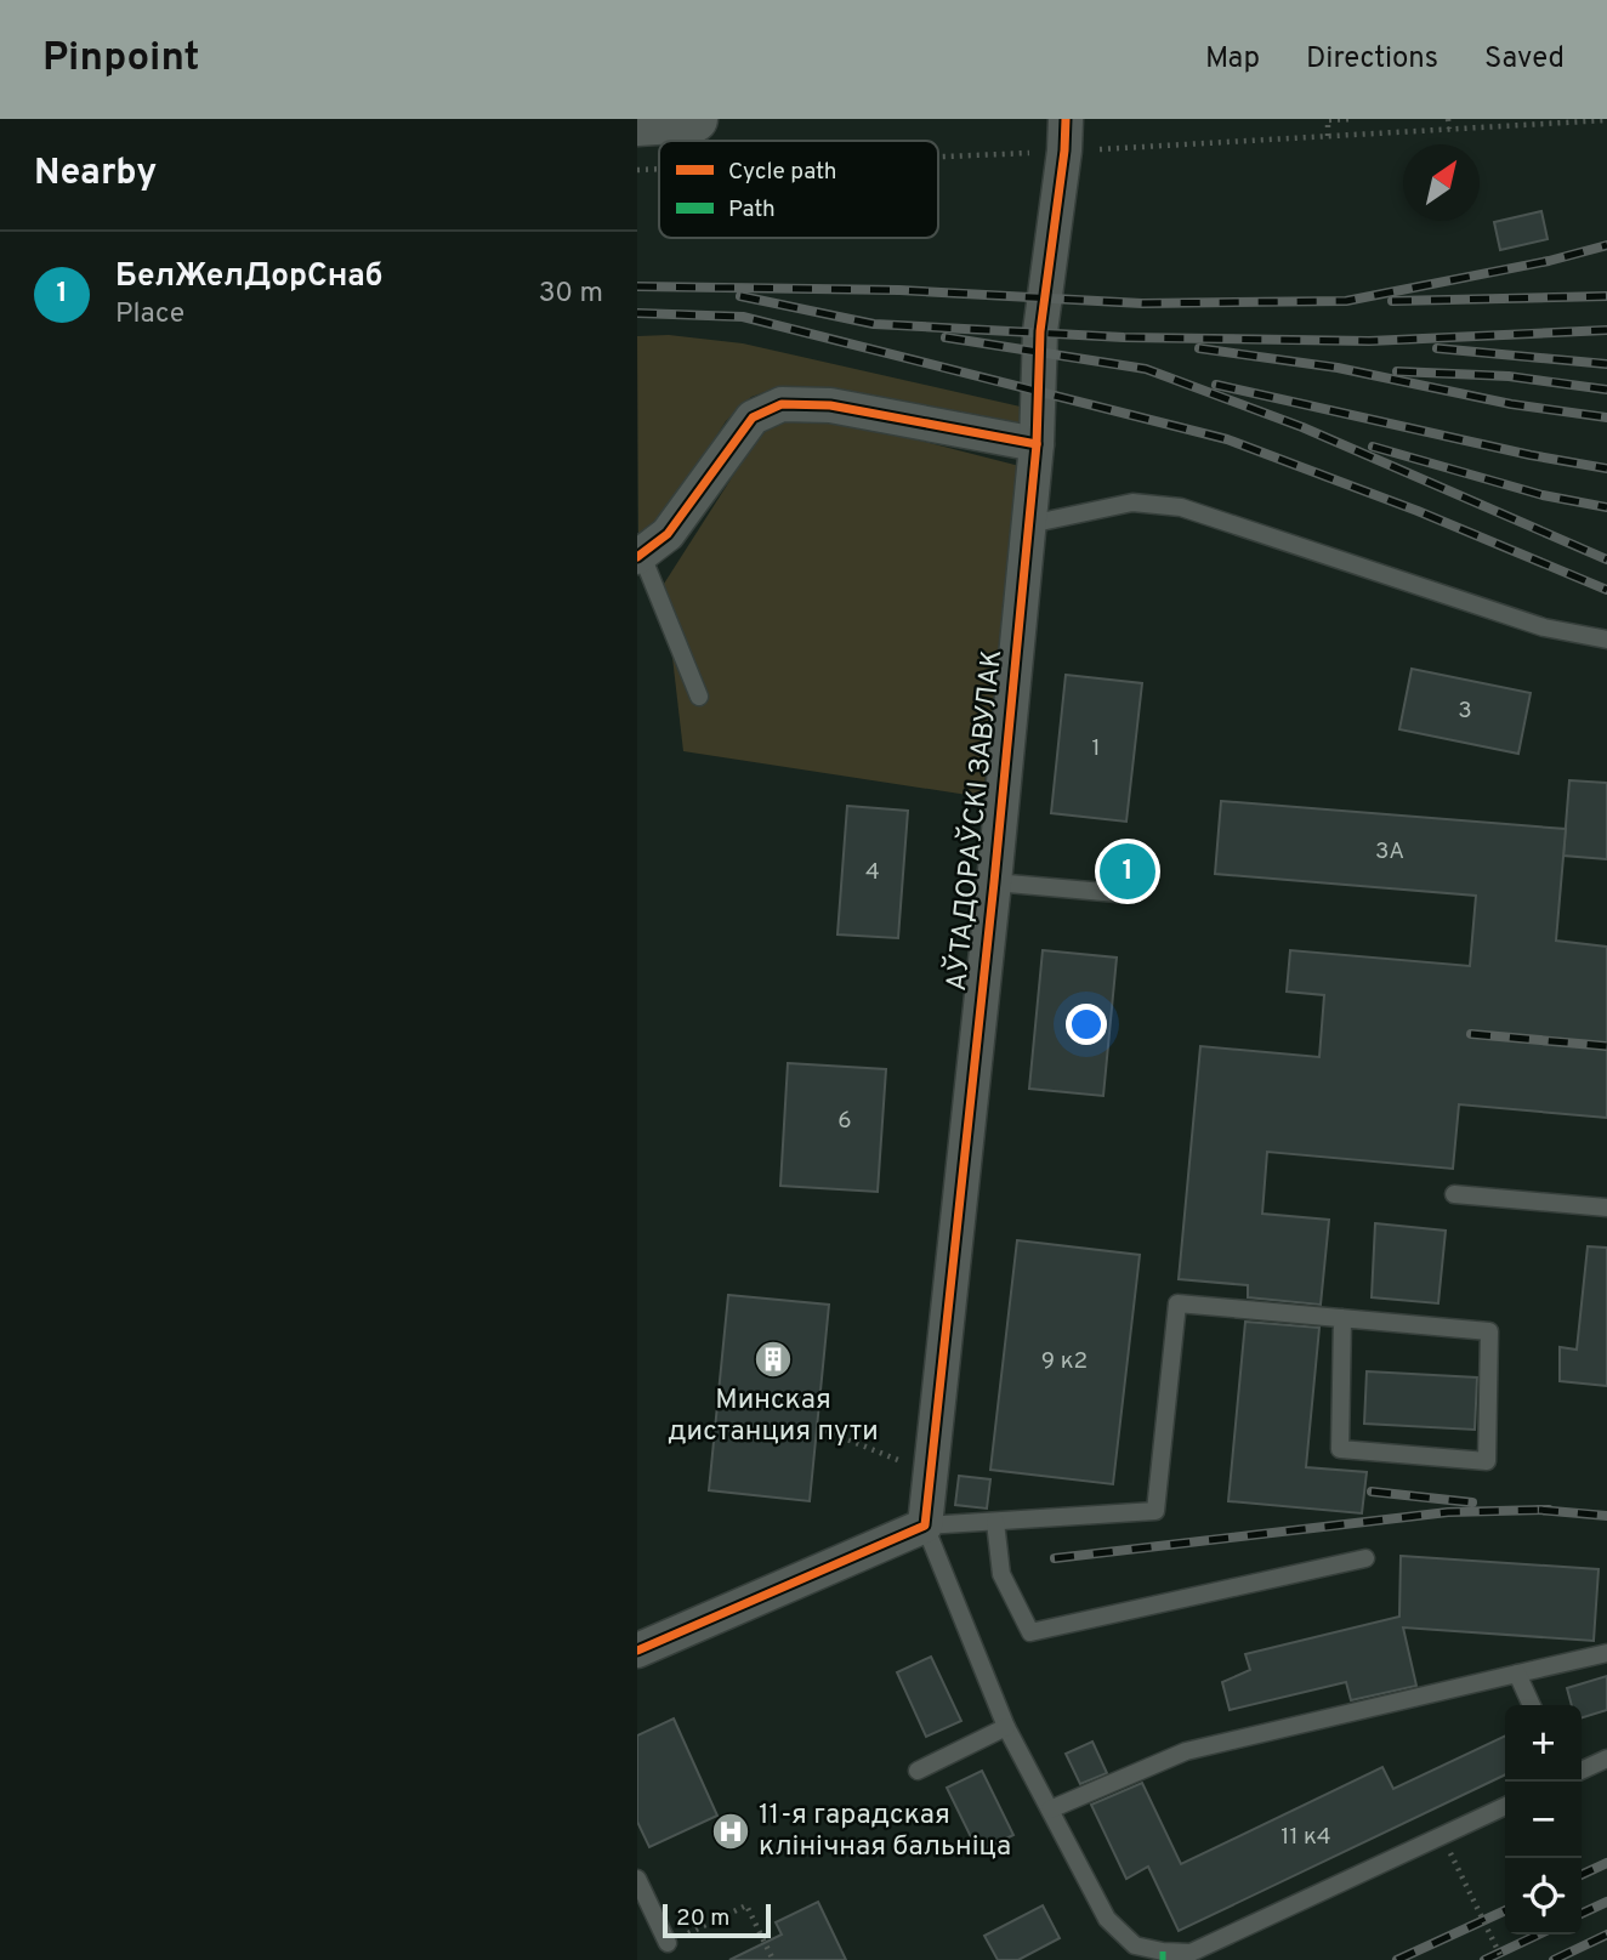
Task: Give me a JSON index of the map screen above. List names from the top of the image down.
{
  "streets": {
    "street": ["АЎТАДОРАЎСКІ ЗАВУЛАК"]
  },
  "places": {
    "building": ["Минская дистанция пути"],
    "hospital": ["11-я гарадская клінічная бальніца"]
  },
  "house_numbers": [
    "3",
    "1",
    "3А",
    "4",
    "6",
    "9 к2",
    "11 к4"
  ],
  "legend": ["Cycle path", "Path"],
  "scale_bar": "20 m",
  "north": "top right",
  "page": {
    "header": "Pinpoint",
    "nav": ["Map", "Directions", "Saved"],
    "heading": "Nearby",
    "list": [
      {
        "mark": "1",
        "name": "БелЖелДорСнаб",
        "note": "Place",
        "value": "30 m"
      }
    ],
    "pins": "1",
    "map_buttons": ["+", "−"],
    "scale": "20 m"
  }
}
